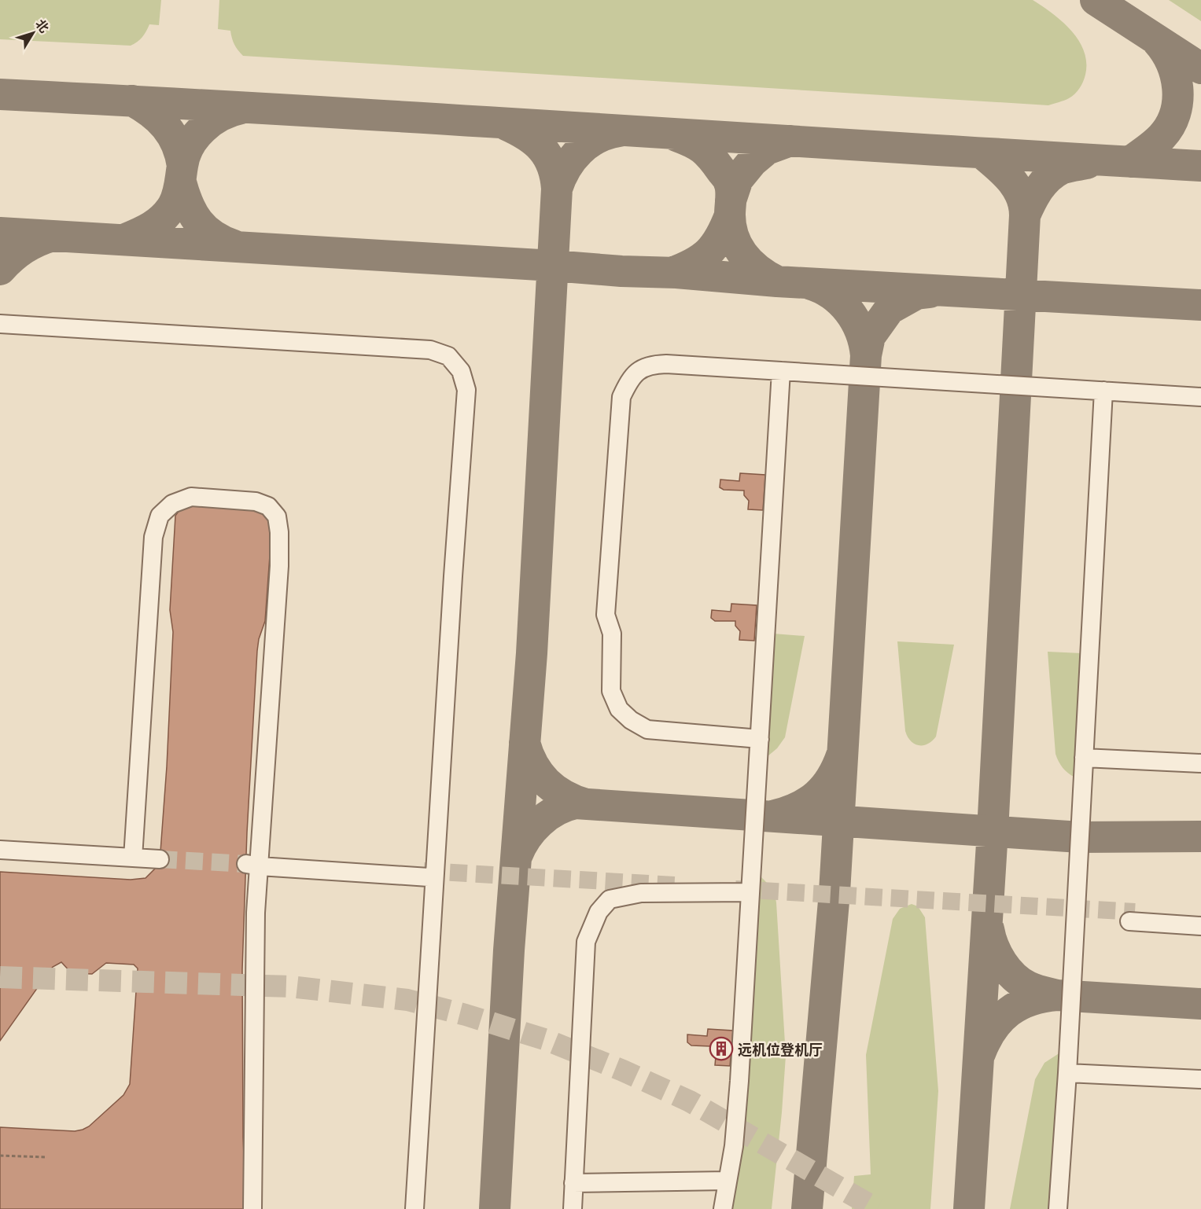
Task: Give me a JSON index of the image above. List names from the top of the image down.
{
  "places": {
    "building": ["远机位登机厅"]
  },
  "north": "top right"
}
